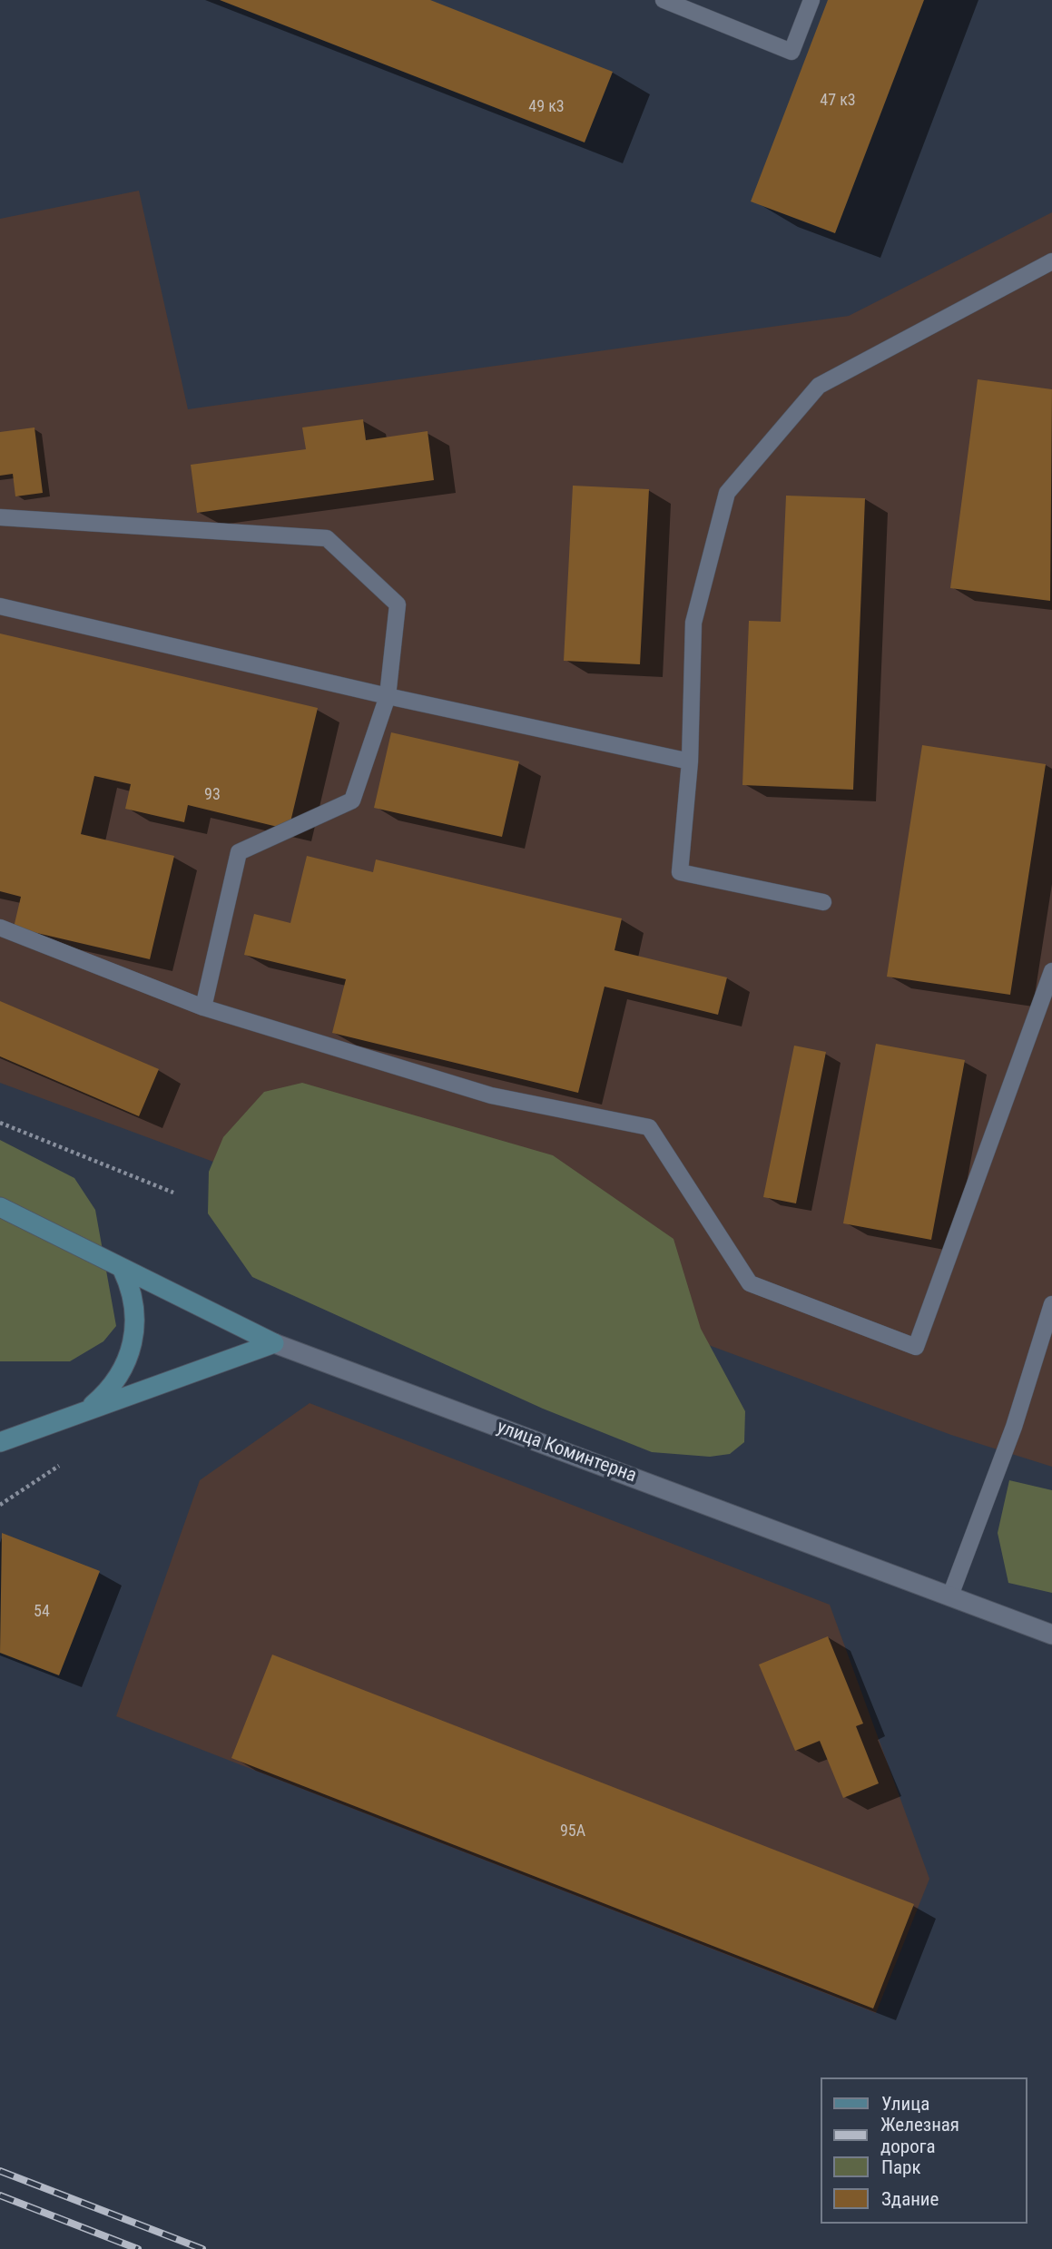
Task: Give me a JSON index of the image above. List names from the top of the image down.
{
  "streets": {
    "street": ["улица Коминтерна"]
  },
  "house_numbers": [
    "47 к3",
    "49 к3",
    "93",
    "54",
    "95А"
  ],
  "legend": [
    "Улица",
    "Железная дорога",
    "Парк",
    "Здание"
  ]
}
